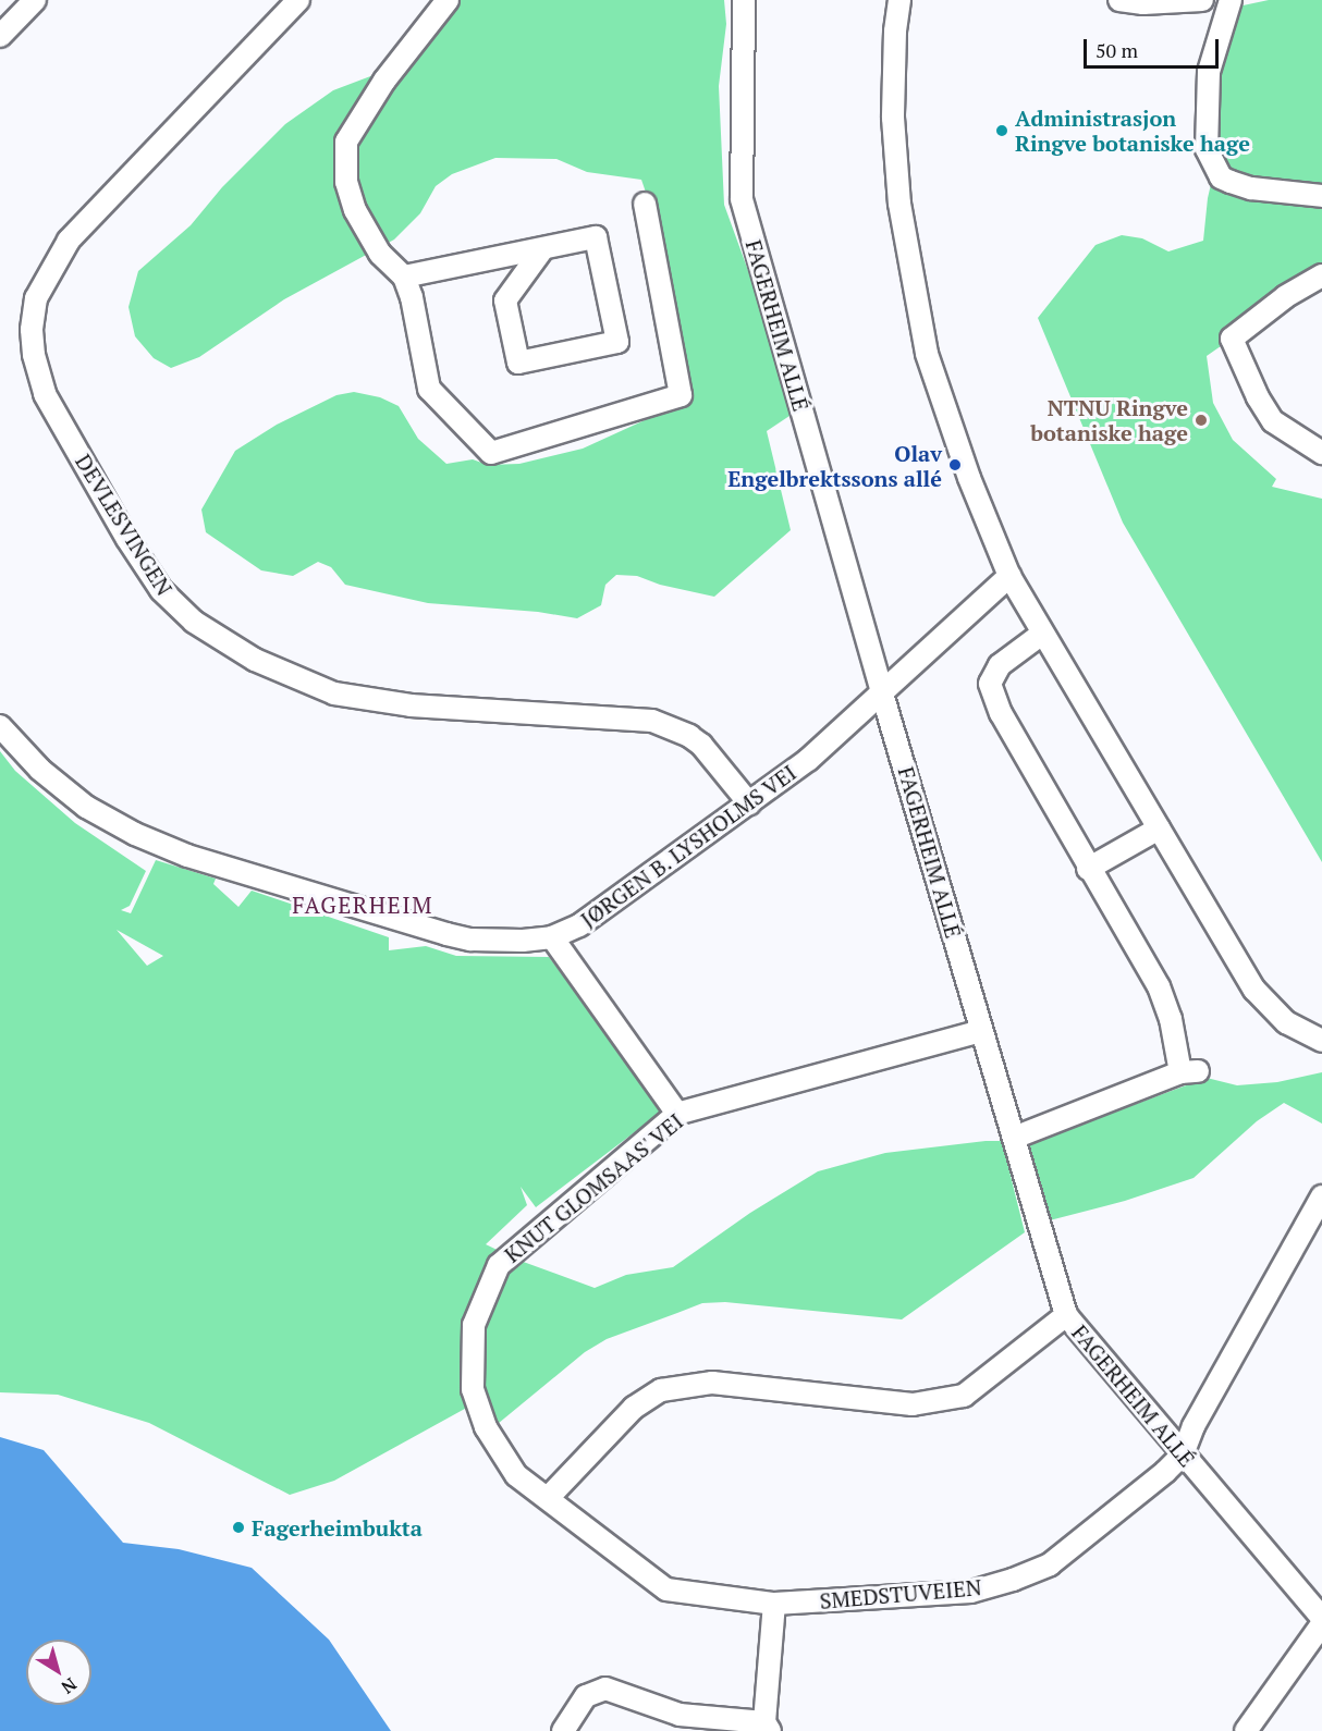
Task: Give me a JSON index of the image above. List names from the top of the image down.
{
  "streets": {
    "street": [
      "FAGERHEIM ALLÉ",
      "DEVLESVINGEN",
      "JØRGEN B. LYSHOLMS VEI",
      "KNUT GLOMSAAS' VEI",
      "SMEDSTUVEIEN"
    ]
  },
  "crossings": [
    ["FAGERHEIM ALLÉ", "JØRGEN B. LYSHOLMS VEI"],
    ["FAGERHEIM ALLÉ", "KNUT GLOMSAAS' VEI"],
    ["FAGERHEIM ALLÉ", "SMEDSTUVEIEN"],
    ["DEVLESVINGEN", "JØRGEN B. LYSHOLMS VEI"],
    ["KNUT GLOMSAAS' VEI", "SMEDSTUVEIEN"]
  ],
  "districts": ["FAGERHEIM"],
  "places": [
    "Administrasjon Ringve botaniske hage",
    "NTNU Ringve botaniske hage",
    "Olav Engelbrektssons allé",
    "Fagerheimbukta"
  ],
  "scale_bar": "50 m",
  "north": "bottom right"
}
